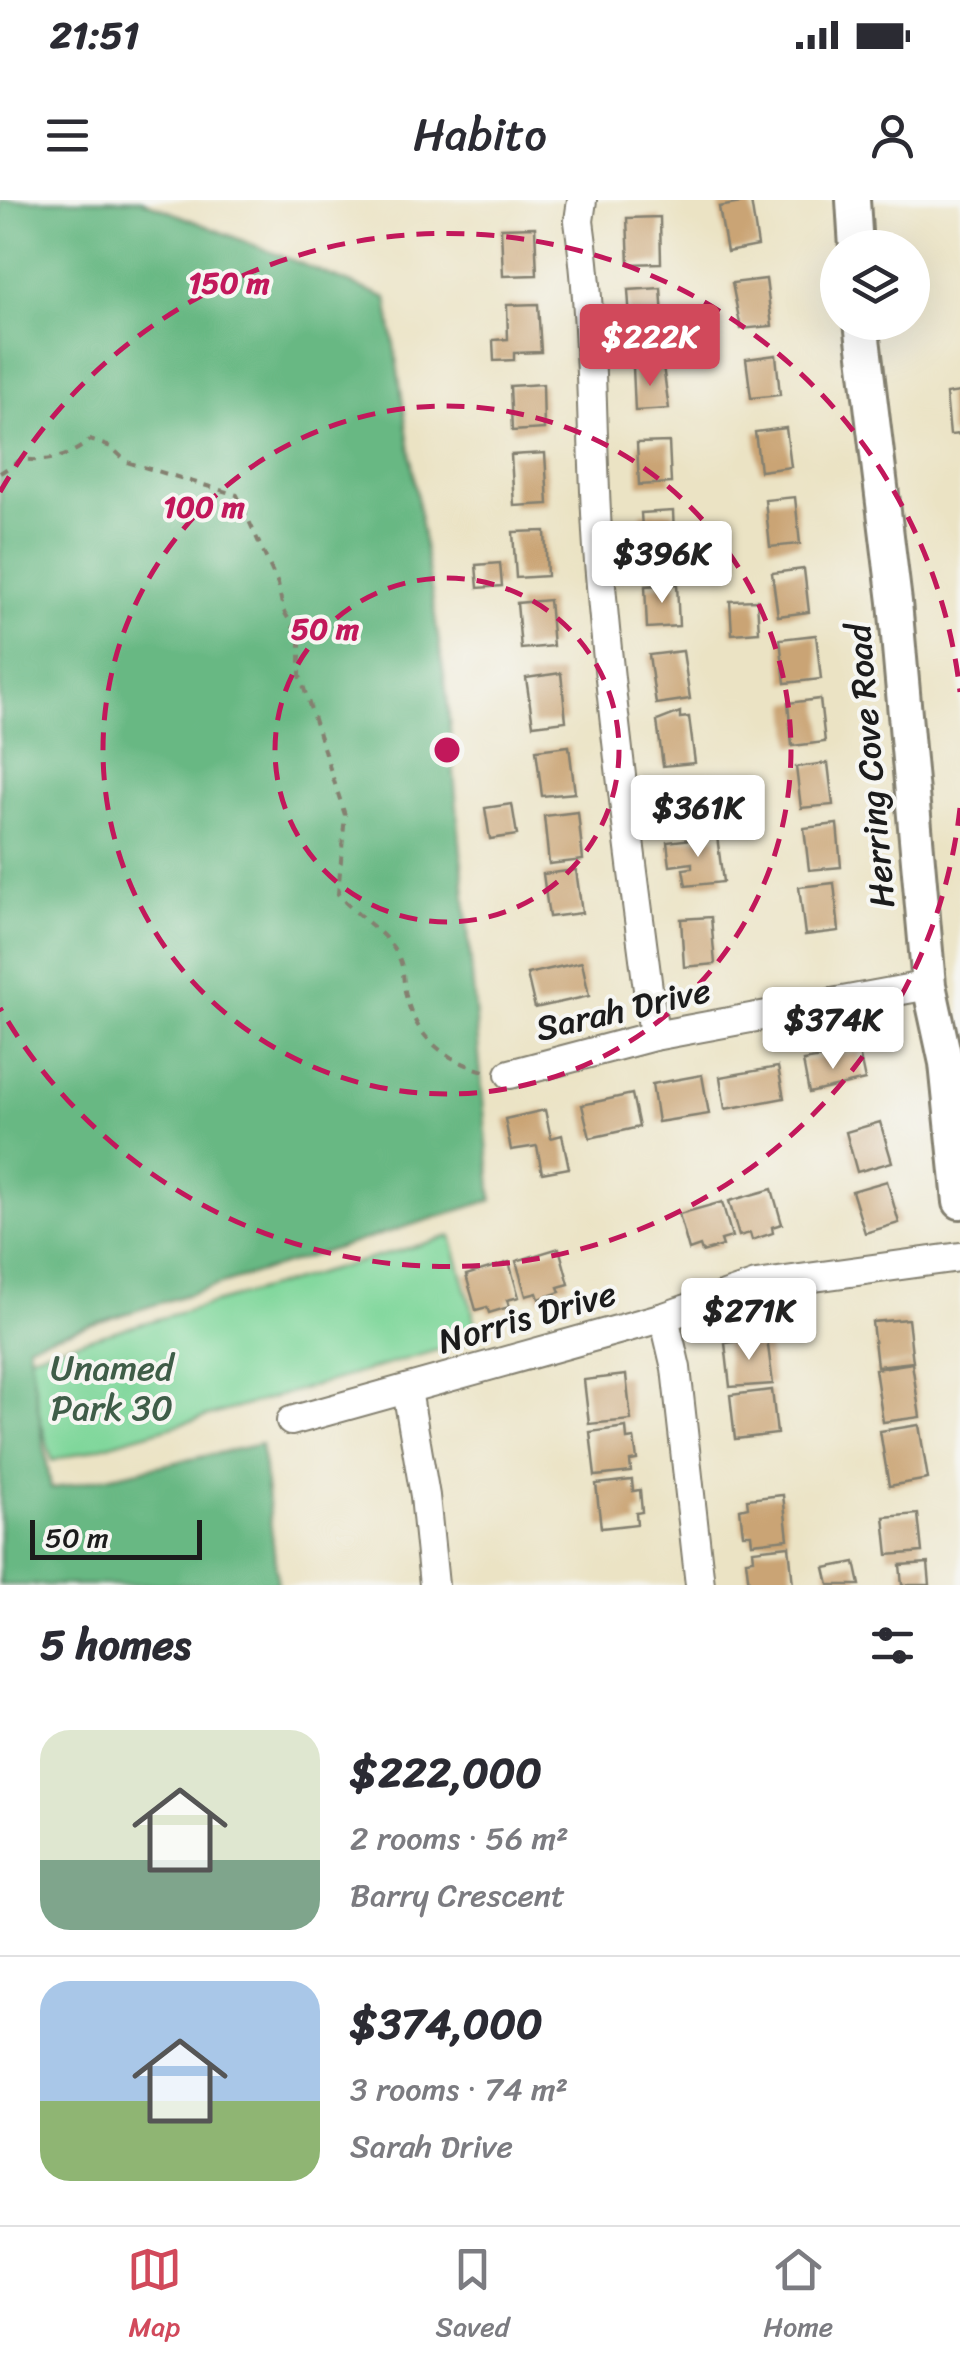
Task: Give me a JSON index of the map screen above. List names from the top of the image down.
{
  "streets": {
    "main road": ["Herring Cove Road"],
    "street": ["Sarah Drive", "Norris Drive"]
  },
  "crossings": [
    ["Herring Cove Road", "Sarah Drive"]
  ],
  "parks": ["Unamed Park 30"],
  "scale_bar": "50 m",
  "page": {
    "status": "21:51",
    "header": "Habito",
    "price": [
      "$222K",
      "$396K",
      "$361K",
      "$374K",
      "$271K"
    ],
    "scale": "50 m",
    "heading": "5 homes",
    "list": [
      {
        "name": "$222,000",
        "note": "2 rooms · 56 m² · Barry Crescent"
      },
      {
        "name": "$374,000",
        "note": "3 rooms · 74 m² · Sarah Drive"
      }
    ],
    "tabs": ["Map", "Saved", "Home"]
  },
  "rings": ["150 m", "100 m", "50 m"]
}
